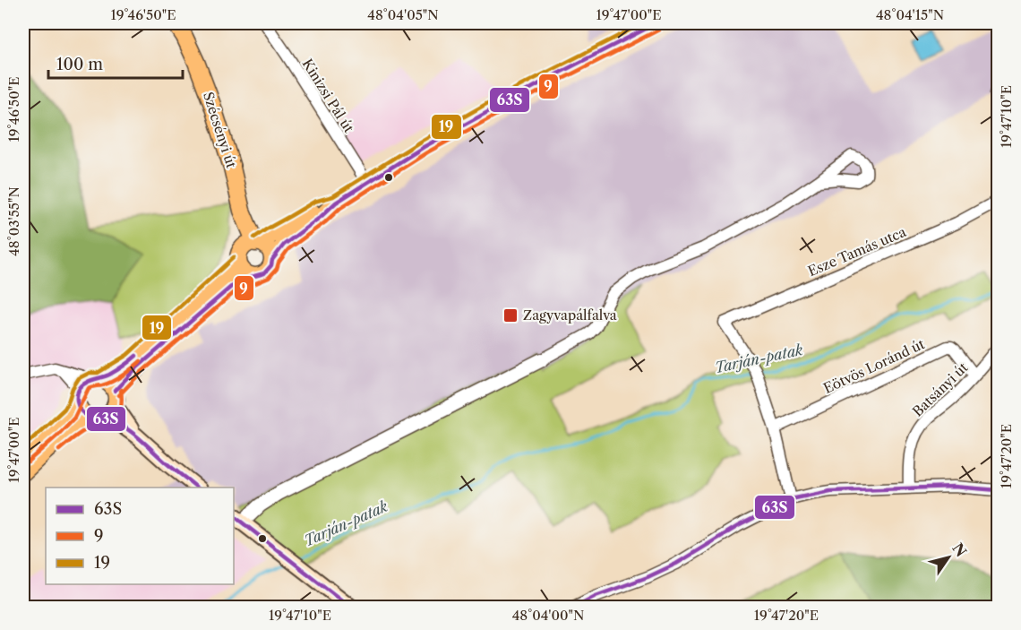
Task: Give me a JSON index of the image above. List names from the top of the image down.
{
  "streets": {
    "main road": ["Szécsényi út"],
    "street": [
      "Kinizsi Pál út",
      "Esze Tamás utca",
      "Eötvös Loránd út",
      "Batsányi út"
    ]
  },
  "crossings": [
    ["Esze Tamás utca", "Eötvös Loránd út"],
    ["Eötvös Loránd út", "Batsányi út"]
  ],
  "water": ["Tarján-patak"],
  "places": {
    "transit": ["Zagyvapálfalva"]
  },
  "lines": ["transit line 63S", "transit line 19", "transit line 9"],
  "legend": ["63S", "9", "19"],
  "scale_bar": "100 m",
  "north": "top right",
  "coordinates": [
    "19°46'50\"E",
    "48°04'05\"N",
    "19°47'00\"E",
    "48°04'15\"N",
    "19°47'10\"E",
    "48°03'55\"N",
    "19°47'20\"E",
    "48°04'00\"N"
  ]
}
